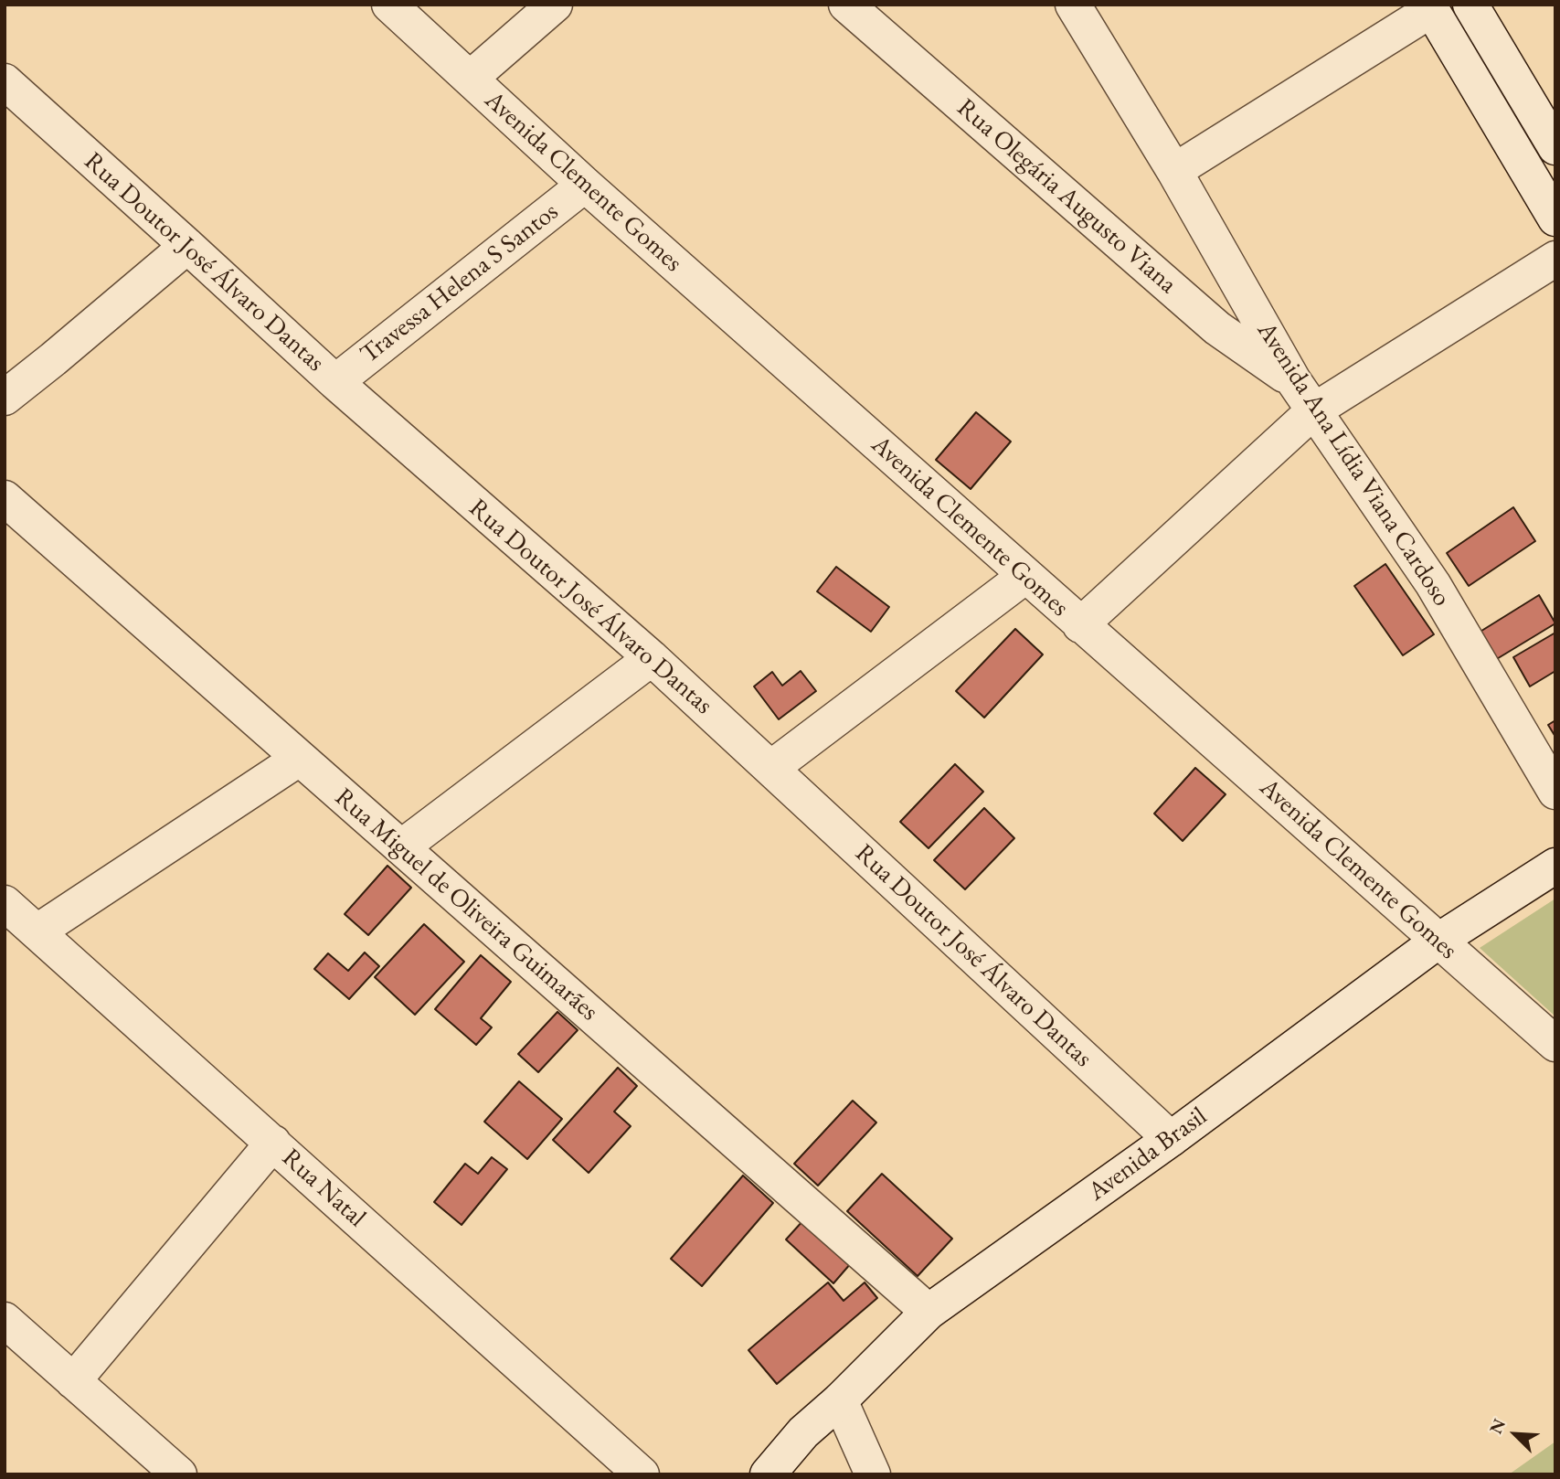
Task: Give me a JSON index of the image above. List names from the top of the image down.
{
  "streets": {
    "street": [
      "Avenida Clemente Gomes",
      "Rua Olegária Augusto Viana",
      "Rua Doutor José Álvaro Dantas",
      "Travessa Helena S Santos",
      "Avenida Ana Lídia Viana Cardoso",
      "Rua Miguel de Oliveira Guimarães",
      "Avenida Brasil",
      "Rua Natal"
    ]
  },
  "crossings": [
    ["Avenida Clemente Gomes", "Travessa Helena S Santos"],
    ["Avenida Clemente Gomes", "Avenida Brasil"],
    ["Rua Olegária Augusto Viana", "Avenida Ana Lídia Viana Cardoso"],
    ["Rua Doutor José Álvaro Dantas", "Travessa Helena S Santos"],
    ["Rua Doutor José Álvaro Dantas", "Avenida Brasil"],
    ["Rua Miguel de Oliveira Guimarães", "Avenida Brasil"]
  ],
  "north": "top left"
}
